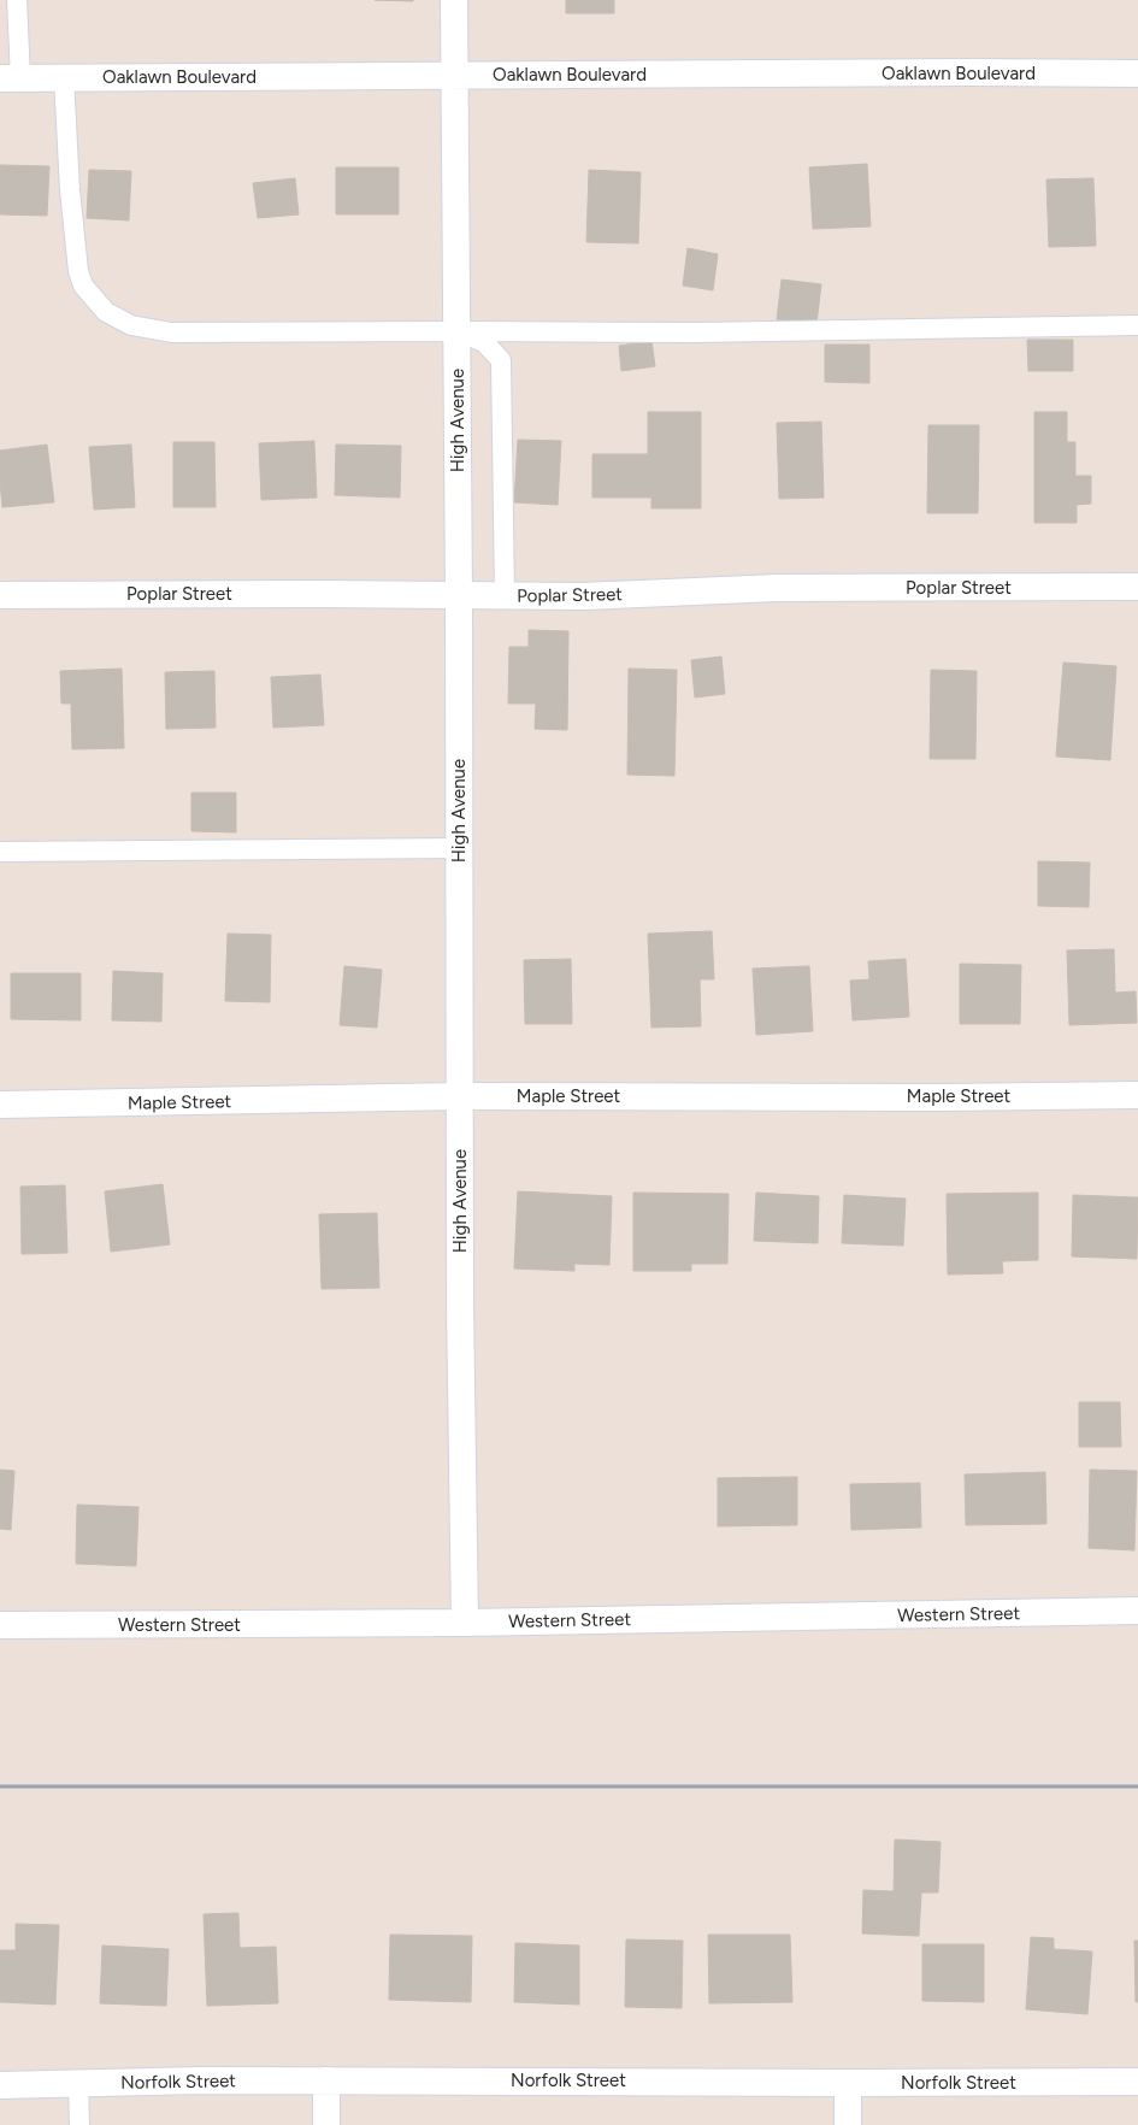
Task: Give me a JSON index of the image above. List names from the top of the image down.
{
  "streets": {
    "street": [
      "Oaklawn Boulevard",
      "High Avenue",
      "Poplar Street",
      "Maple Street",
      "Western Street",
      "Norfolk Street"
    ]
  },
  "crossings": [
    ["Oaklawn Boulevard", "High Avenue"],
    ["High Avenue", "Poplar Street"],
    ["High Avenue", "Maple Street"],
    ["High Avenue", "Western Street"]
  ]
}
